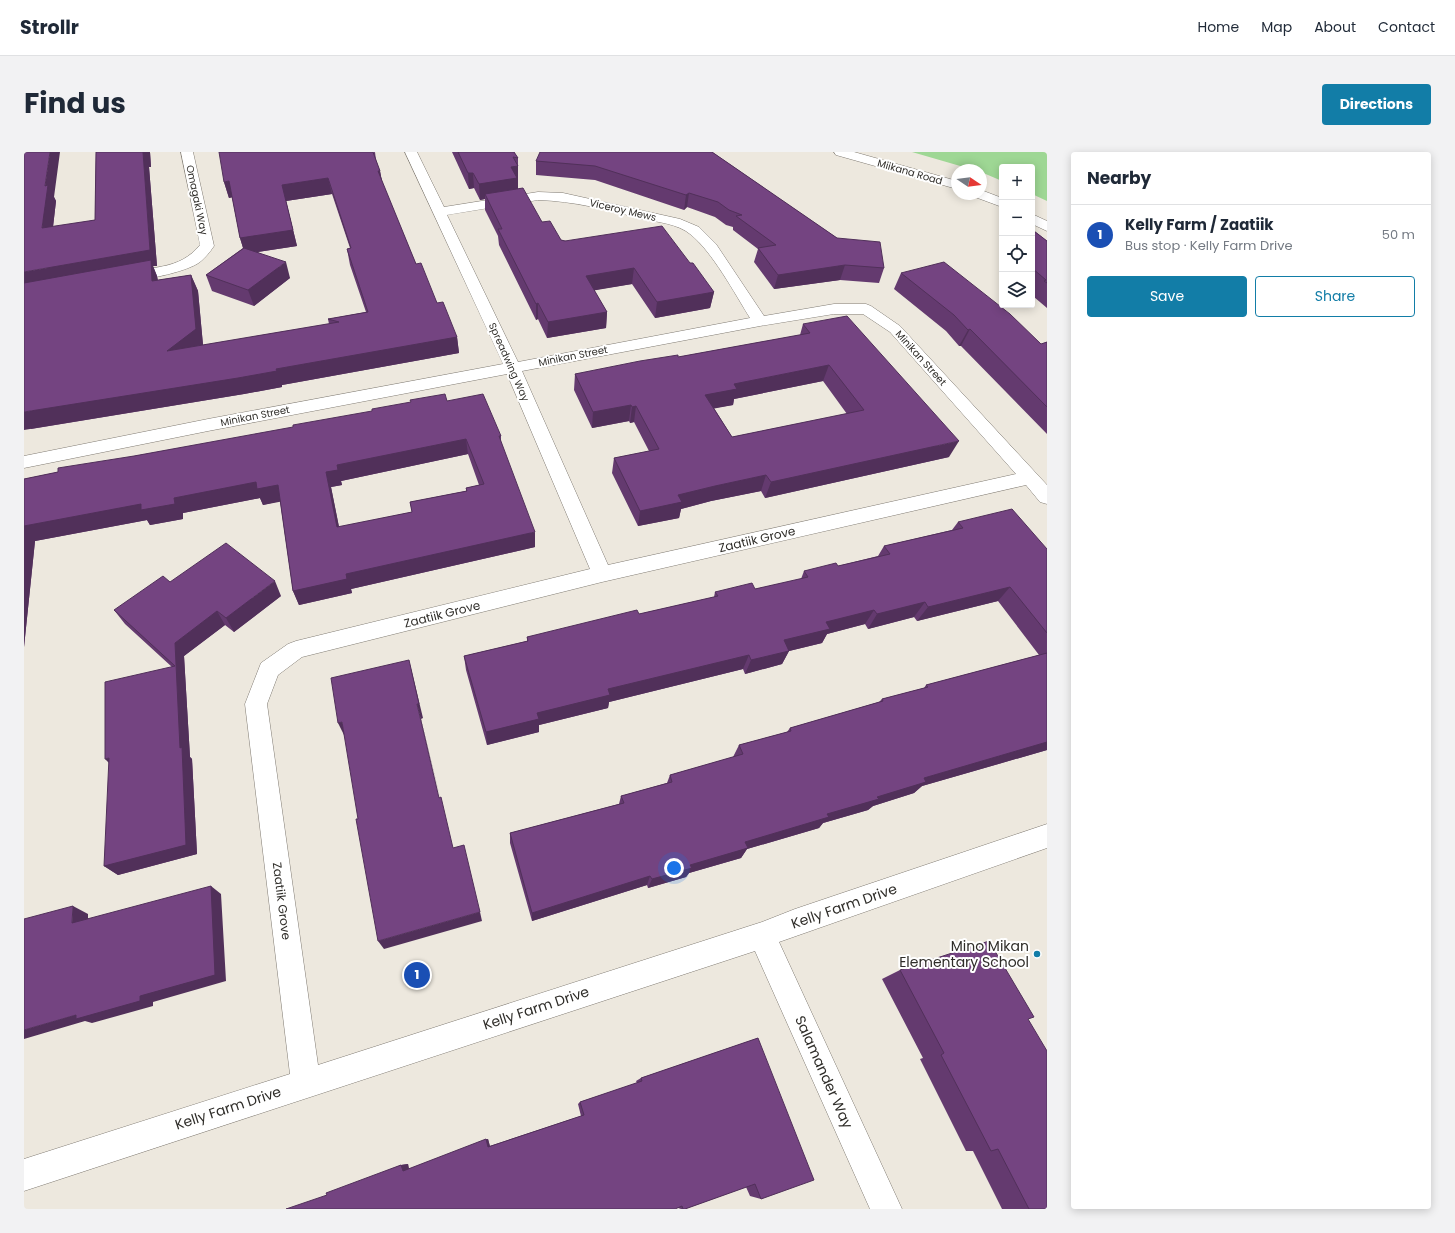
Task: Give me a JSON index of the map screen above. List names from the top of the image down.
{
  "streets": {
    "street": [
      "Miikana Road",
      "Omagaki Way",
      "Viceroy Mews",
      "Minikan Street",
      "Spreadwing Way",
      "Zaatiik Grove",
      "Kelly Farm Drive",
      "Salamander Way"
    ]
  },
  "crossings": [
    ["Viceroy Mews", "Minikan Street"],
    ["Viceroy Mews", "Spreadwing Way"],
    ["Minikan Street", "Spreadwing Way"],
    ["Minikan Street", "Zaatiik Grove"],
    ["Spreadwing Way", "Zaatiik Grove"],
    ["Zaatiik Grove", "Kelly Farm Drive"],
    ["Kelly Farm Drive", "Salamander Way"]
  ],
  "places": ["Mino Mikan Elementary School"],
  "north": "right",
  "page": {
    "header": "Strollr",
    "nav": [
      "Home",
      "Map",
      "About",
      "Contact"
    ],
    "title": "Find us",
    "buttons": [
      "Directions",
      ["Save", "Share"]
    ],
    "heading": "Nearby",
    "map_buttons": ["+", "−"],
    "list": [
      {
        "mark": "1",
        "name": "Kelly Farm / Zaatiik",
        "note": "Bus stop · Kelly Farm Drive",
        "value": "50 m"
      }
    ],
    "pins": "1"
  }
}
